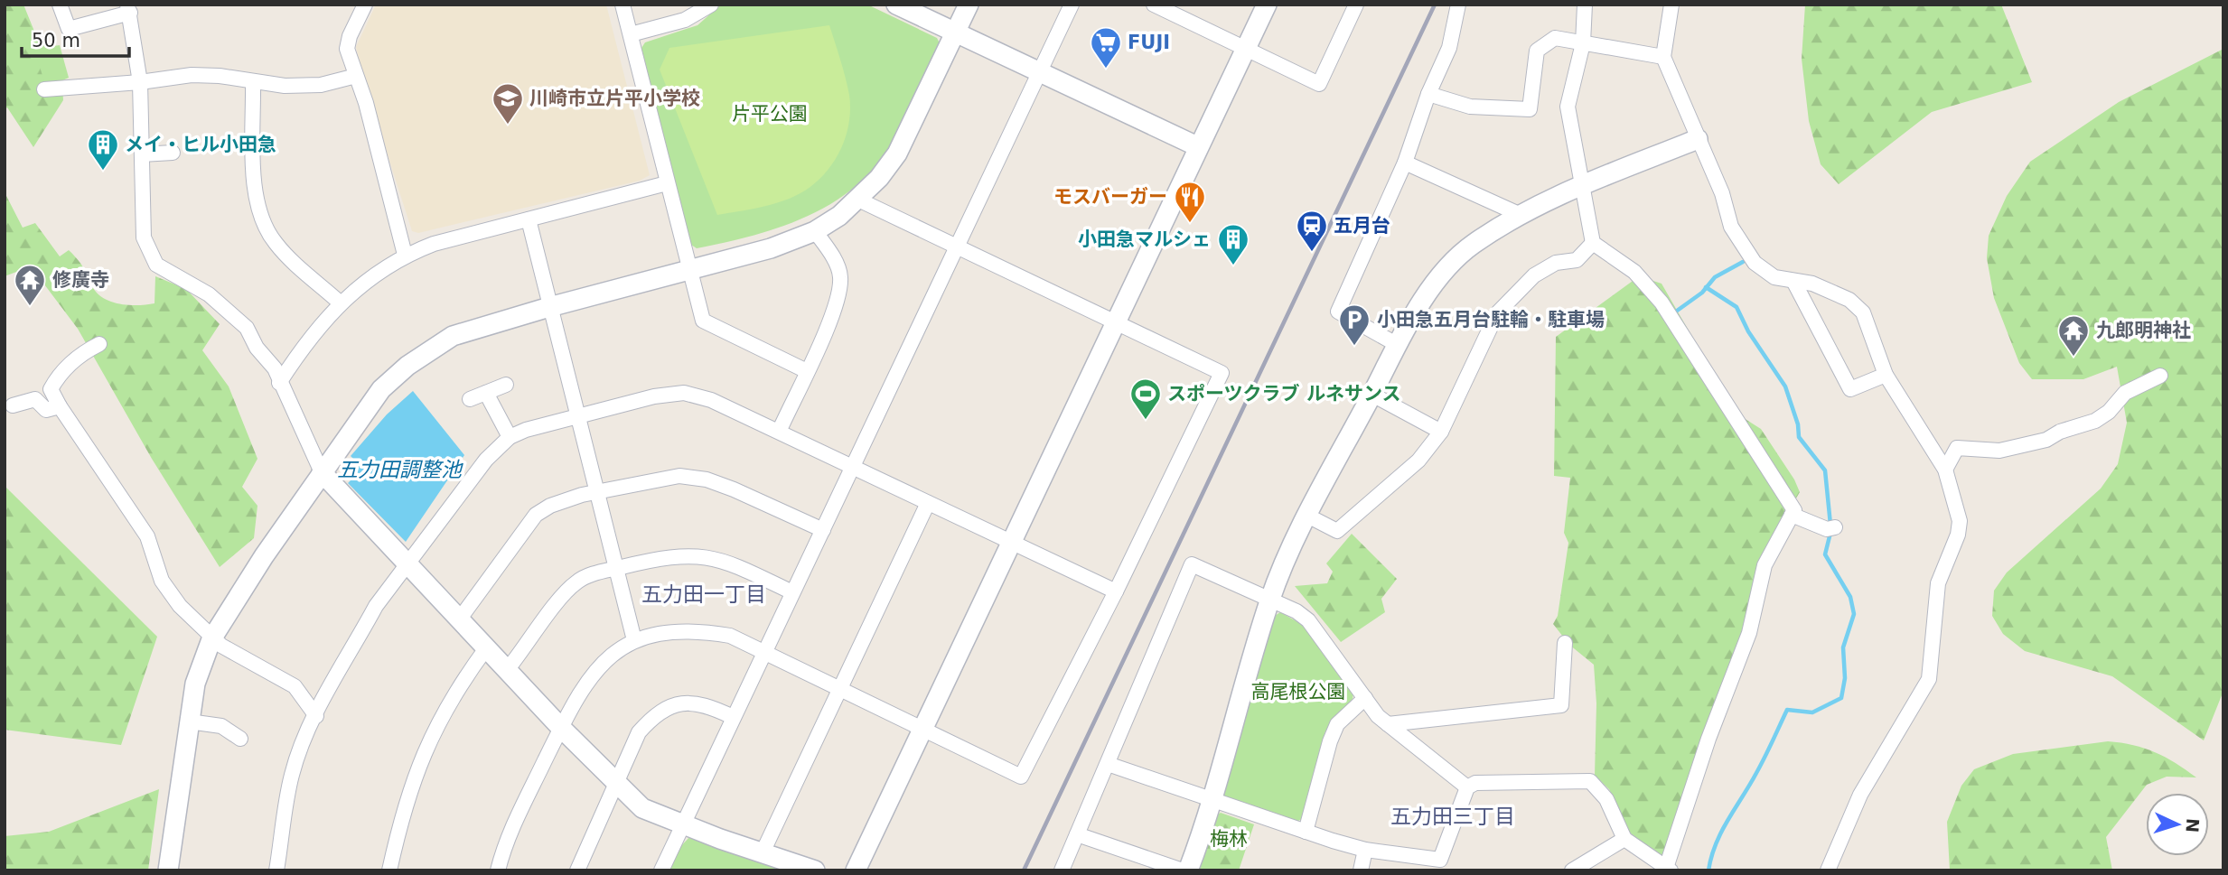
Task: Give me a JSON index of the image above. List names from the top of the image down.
{
  "districts": ["五力田一丁目", "五力田三丁目"],
  "water": ["五力田調整池"],
  "parks": ["片平公園", "高尾根公園", "梅林"],
  "places": {
    "supermarket": ["FUJI"],
    "school or university": ["川崎市立片平小学校"],
    "building": ["メイ・ヒル小田急", "小田急マルシェ"],
    "restaurant": ["モスバーガー"],
    "station": ["五月台"],
    "temple": ["修廣寺", "九郎明神社"],
    "parking": ["小田急五月台駐輪・駐車場"],
    "sports": ["スポーツクラブ ルネサンス"]
  },
  "scale_bar": "50 m",
  "north": "right"
}
